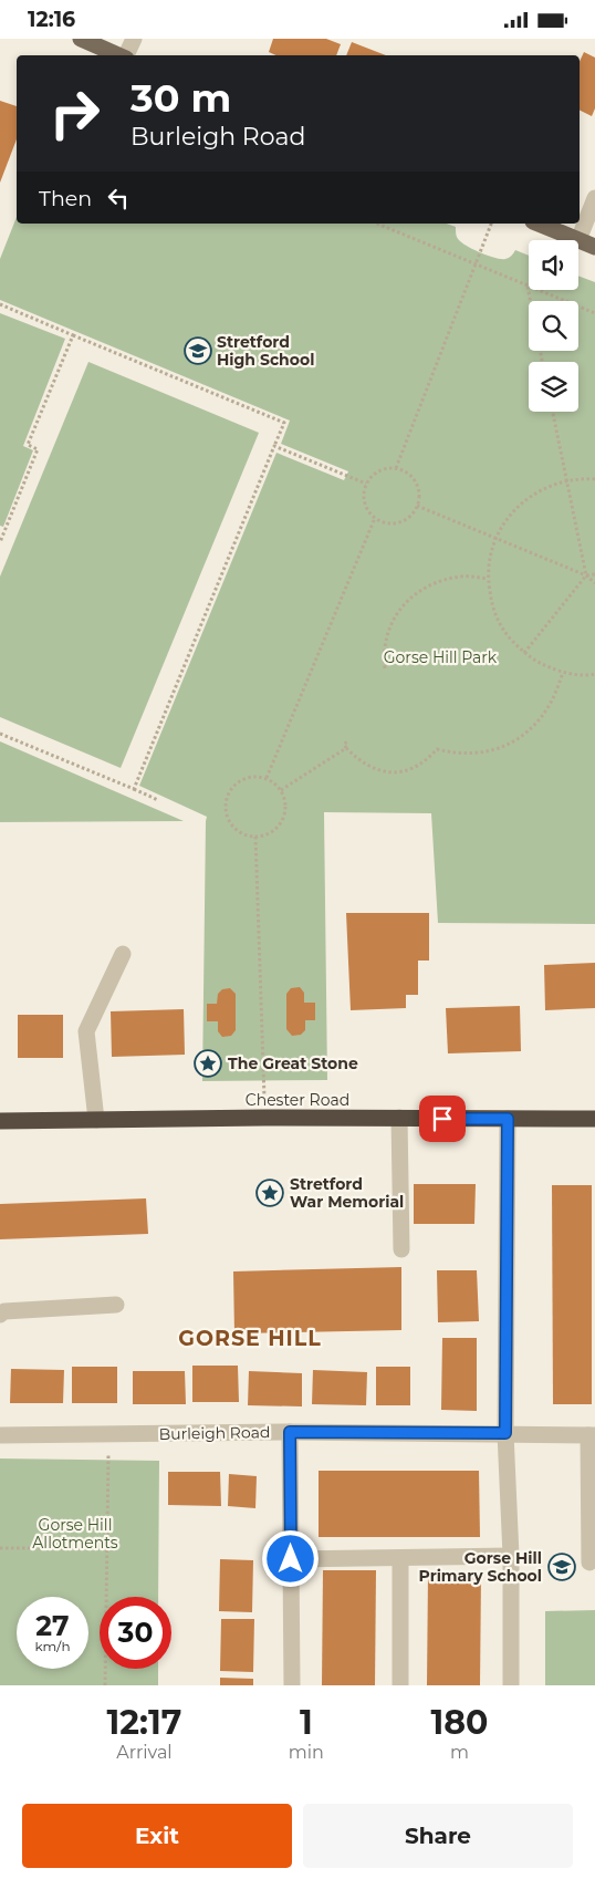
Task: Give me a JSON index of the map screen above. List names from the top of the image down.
{
  "streets": {
    "highway": ["Chester Road"],
    "street": ["Burleigh Road"]
  },
  "districts": ["GORSE HILL"],
  "parks": ["Gorse Hill Park", "Gorse Hill Allotments"],
  "places": {
    "school or university": ["Stretford High School", "Gorse Hill Primary School"],
    "place": ["The Great Stone", "Stretford War Memorial"]
  },
  "page": {
    "status": "12:16",
    "turn": ["30 m", "Burleigh Road"],
    "then": "Then",
    "speed": "27 km/h",
    "limit": "30",
    "eta": [
      "12:17",
      "Arrival",
      "1",
      "min",
      "180",
      "m"
    ],
    "buttons": ["Exit", "Share"]
  }
}
